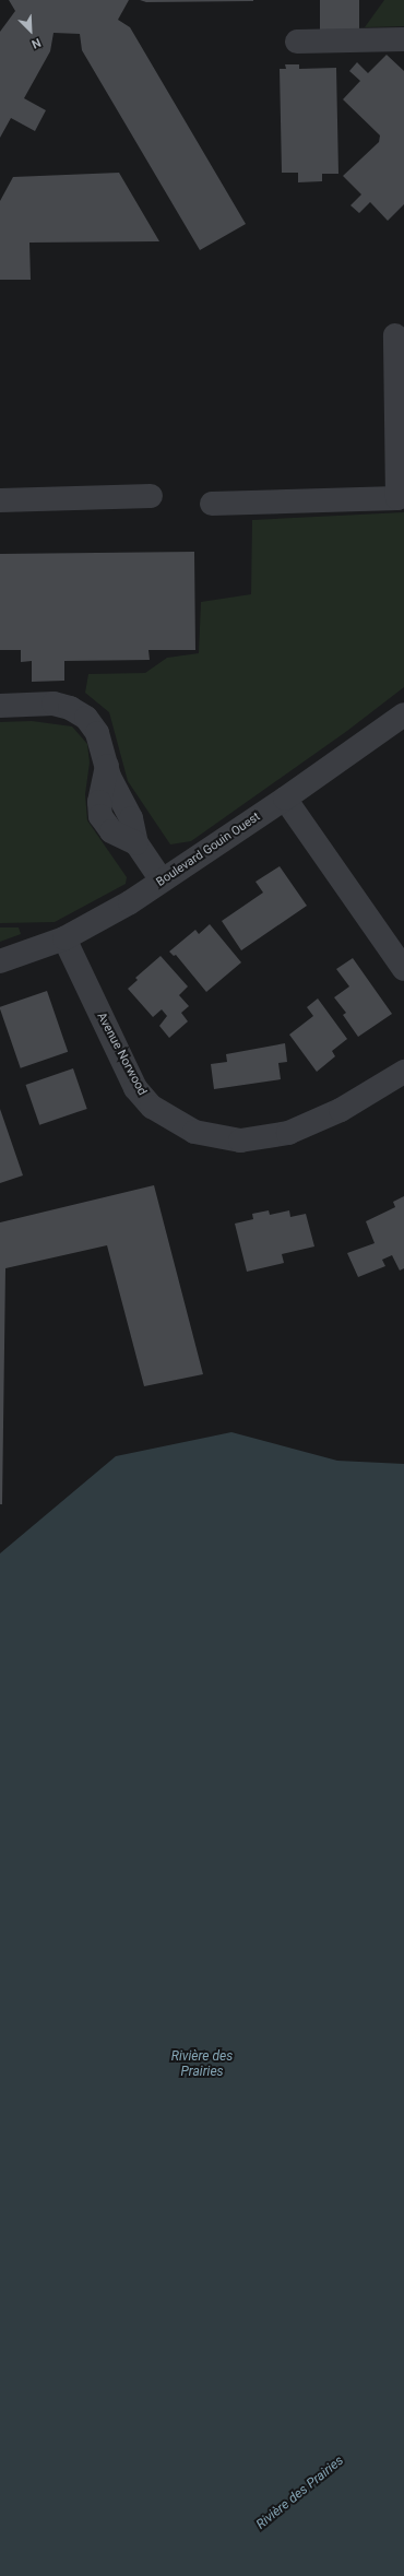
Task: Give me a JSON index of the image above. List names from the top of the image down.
{
  "streets": {
    "street": ["Boulevard Gouin Ouest", "Avenue Norwood"]
  },
  "crossings": [
    ["Boulevard Gouin Ouest", "Avenue Norwood"]
  ],
  "water": ["Rivière des Prairies"],
  "north": "bottom right"
}
